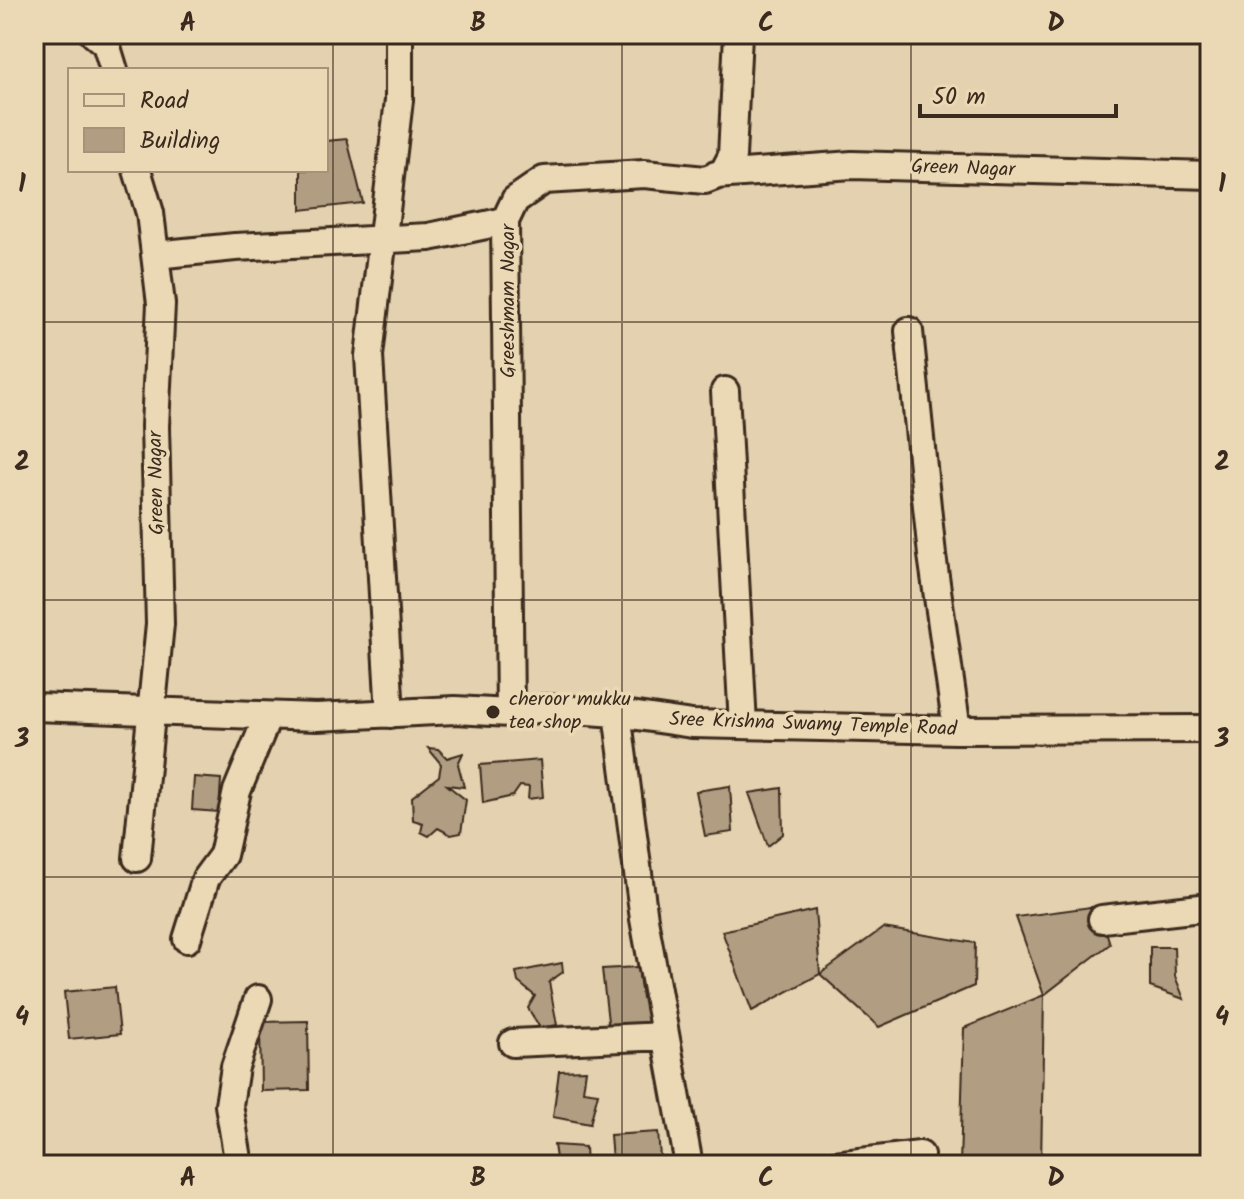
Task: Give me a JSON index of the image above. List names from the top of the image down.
{
  "streets": {
    "street": ["Green Nagar", "Greeshmam Nagar", "Sree Krishna Swamy Temple Road"]
  },
  "crossings": [
    ["Green Nagar", "Greeshmam Nagar"],
    ["Green Nagar", "Sree Krishna Swamy Temple Road"],
    ["Greeshmam Nagar", "Sree Krishna Swamy Temple Road"]
  ],
  "places": ["cheroor mukku tea shop"],
  "legend": ["Road", "Building"],
  "scale_bar": "50 m",
  "grid": {
    "columns": [
      "A",
      "B",
      "C",
      "D"
    ],
    "rows": [
      "1",
      "2",
      "3",
      "4"
    ]
  }
}
